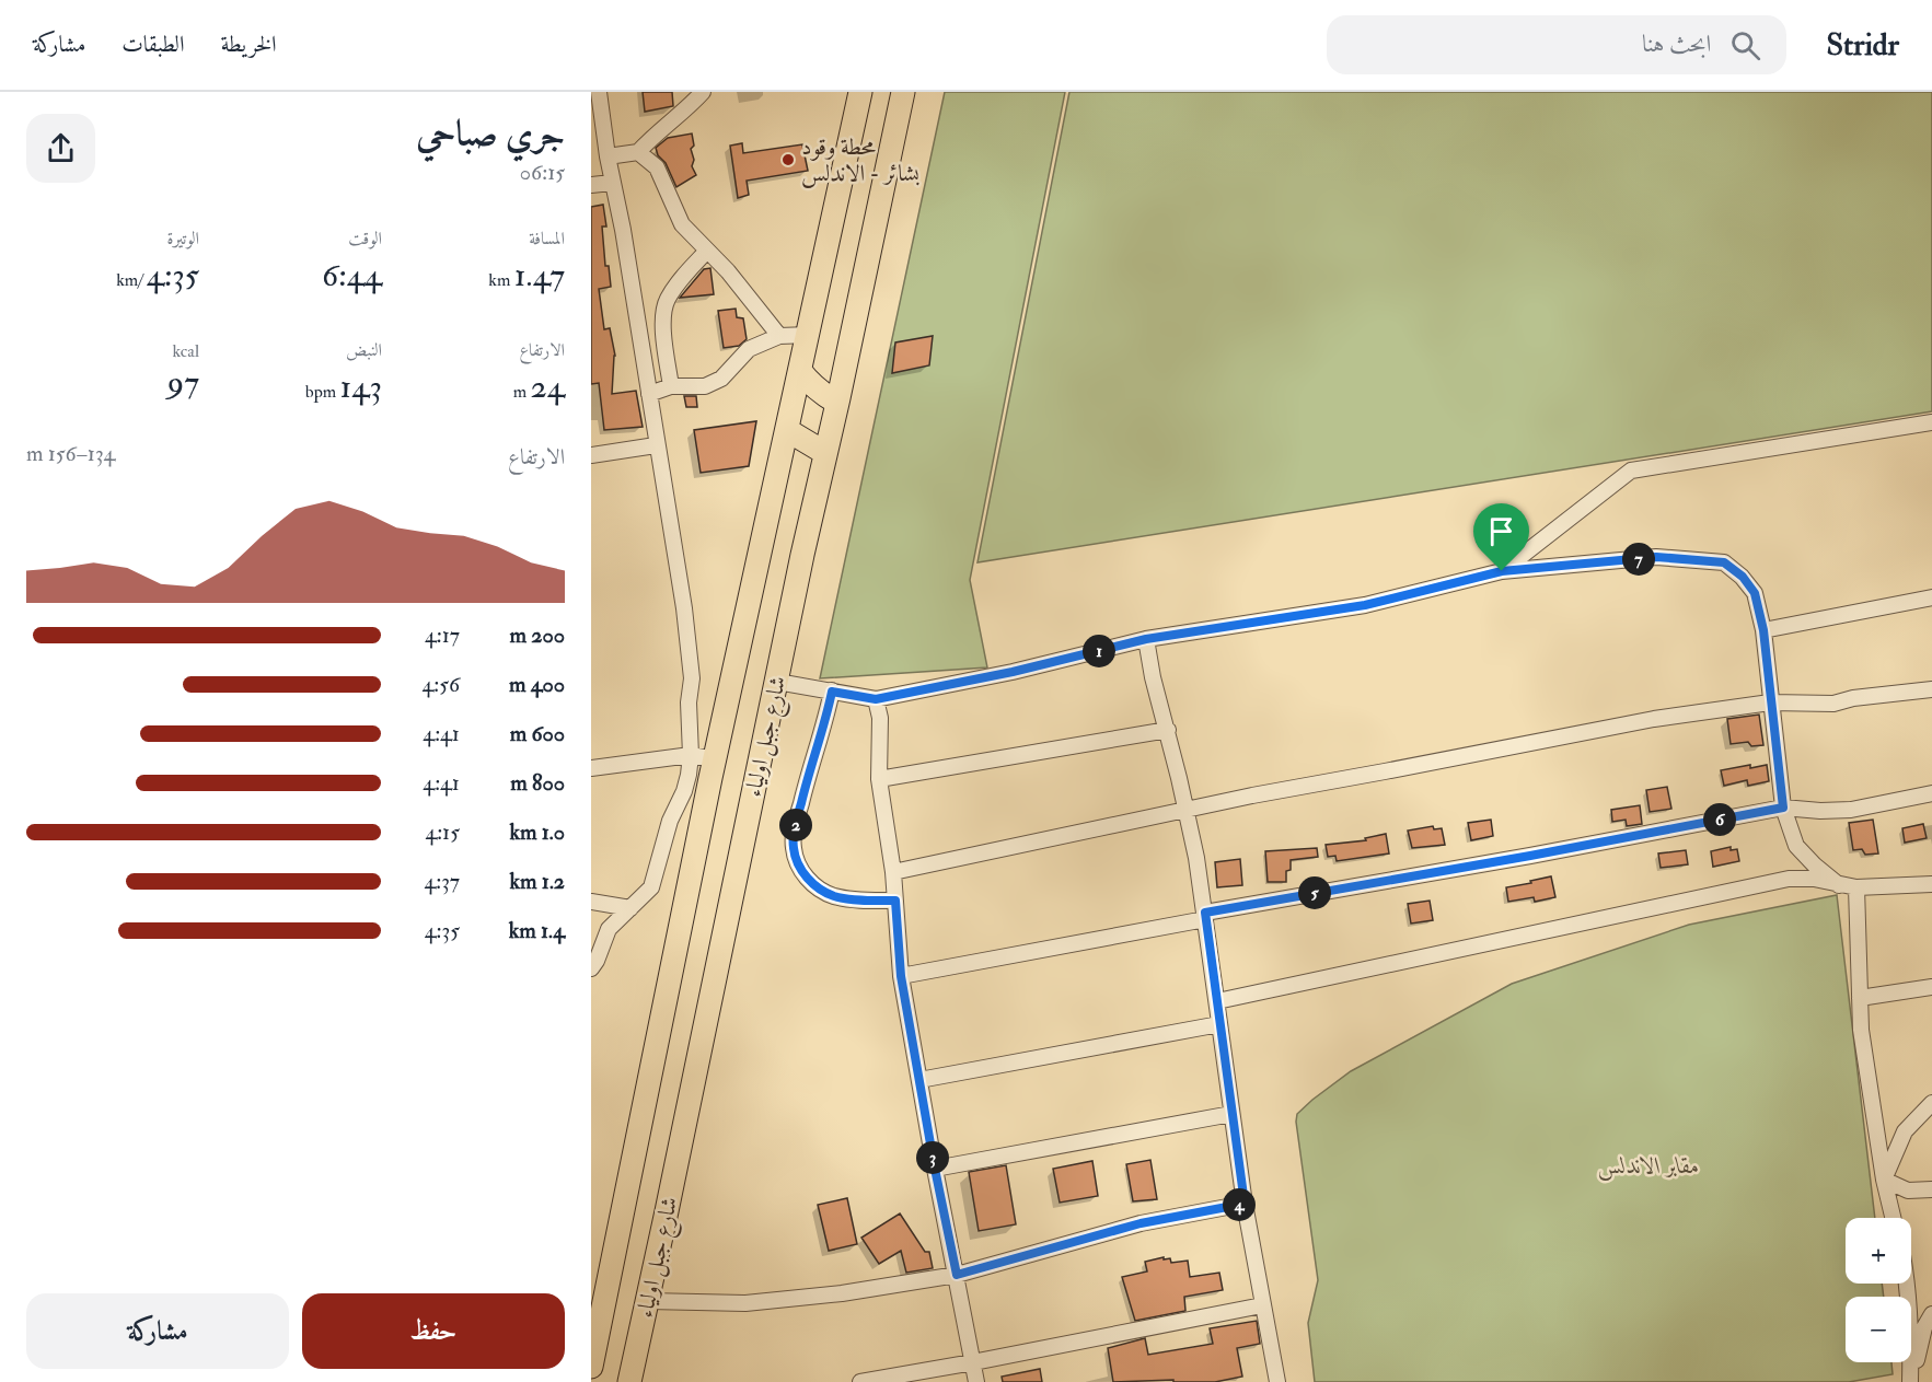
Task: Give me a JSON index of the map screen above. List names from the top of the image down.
{
  "streets": {
    "highway": ["شارع جبل اولياء"]
  },
  "parks": ["مقابر الاندلس"],
  "places": ["محطة وقود بشائر - الاندلس"],
  "page": {
    "header": "Stridr",
    "search": "ابحث هنا",
    "nav": ["الخريطة", "الطبقات", "مشاركة"],
    "heading": ["جري صباحي", "06:15"],
    "stats": [
      ["المسافة", "1.47 km"],
      ["الوقت", "6:44"],
      ["الوتيرة", "4:35 /km"],
      ["الارتفاع", "24 m"],
      ["النبض", "143 bpm"],
      ["kcal", "97"]
    ],
    "chart": ["الارتفاع", "134–156 m"],
    "pins": [
      "7",
      "1",
      "6",
      "2",
      "5",
      "3",
      "4"
    ],
    "list": [
      {
        "name": "200 m",
        "note": "4:17"
      },
      {
        "name": "400 m",
        "note": "4:56"
      },
      {
        "name": "600 m",
        "note": "4:41"
      },
      {
        "name": "800 m",
        "note": "4:41"
      },
      {
        "name": "1.0 km",
        "note": "4:15"
      },
      {
        "name": "1.2 km",
        "note": "4:37"
      },
      {
        "name": "1.4 km",
        "note": "4:35"
      }
    ],
    "map_buttons": ["+", "−"],
    "buttons": ["حفظ", "مشاركة"]
  }
}
